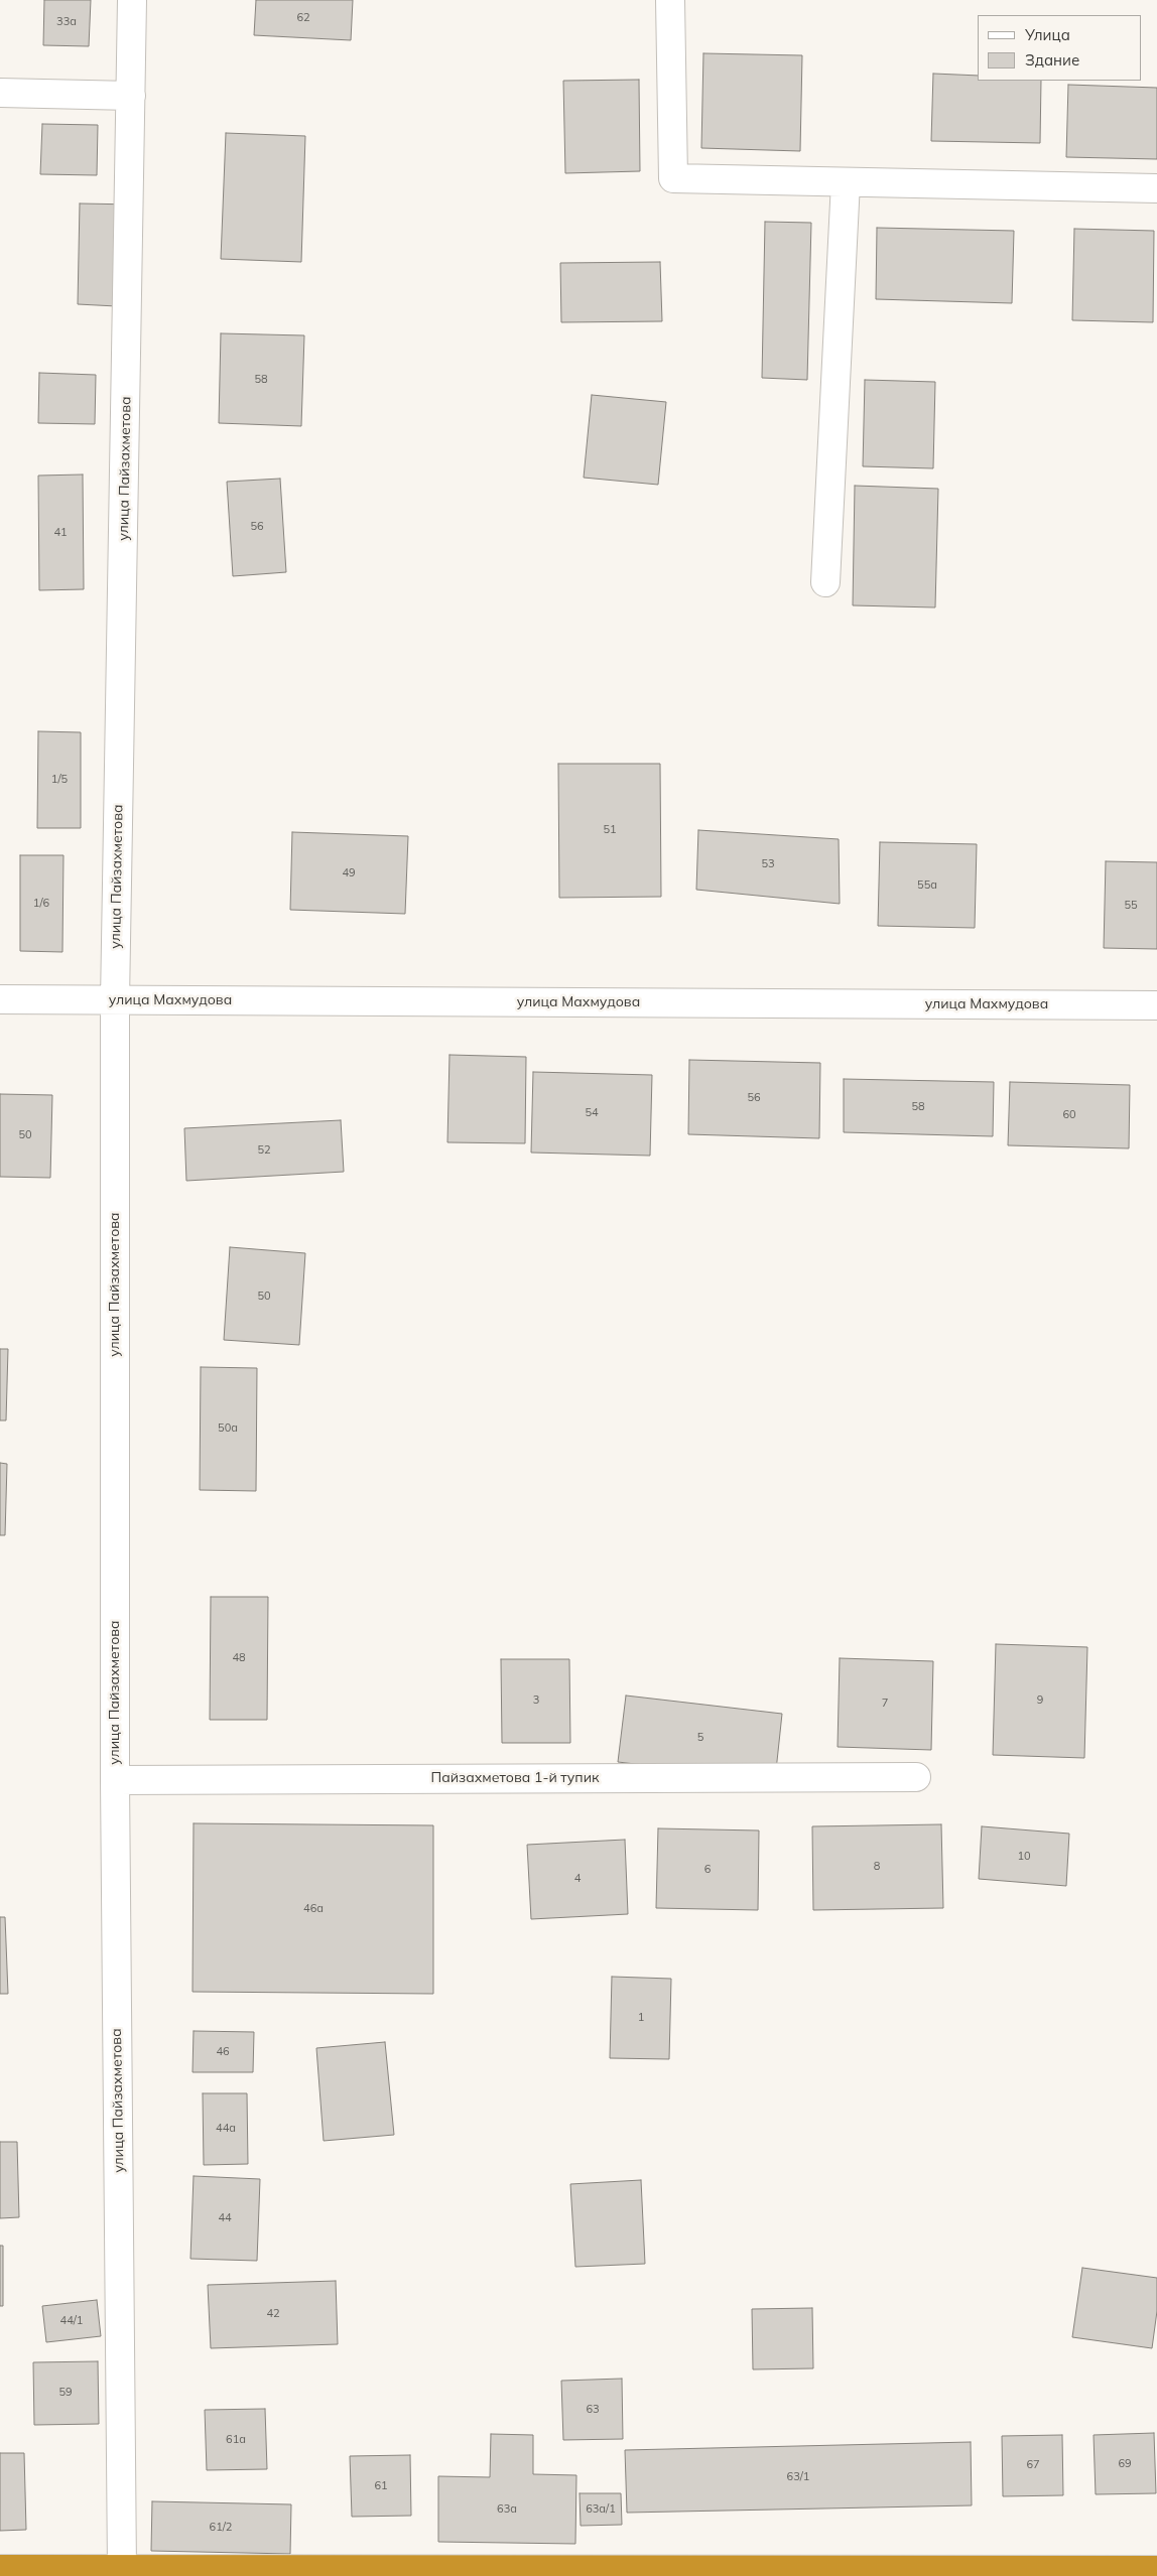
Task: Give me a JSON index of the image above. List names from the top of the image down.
{
  "streets": {
    "street": ["улица Пайзахметова", "улица Махмудова", "Пайзахметова 1-й тупик"]
  },
  "crossings": [
    ["улица Пайзахметова", "улица Махмудова"],
    ["улица Пайзахметова", "Пайзахметова 1-й тупик"]
  ],
  "house_numbers": [
    "62",
    "33а",
    "58",
    "56",
    "41",
    "1/5",
    "51",
    "53",
    "49",
    "55а",
    "1/6",
    "55",
    "56",
    "58",
    "54",
    "60",
    "50",
    "52",
    "50",
    "50а",
    "48",
    "3",
    "9",
    "7",
    "5",
    "10",
    "8",
    "6",
    "4",
    "46а",
    "1",
    "46",
    "44а",
    "44",
    "42",
    "44/1",
    "59",
    "63",
    "61а",
    "69",
    "67",
    "63/1",
    "61",
    "63а",
    "63а/1",
    "61/2"
  ],
  "legend": ["Улица", "Здание"]
}
